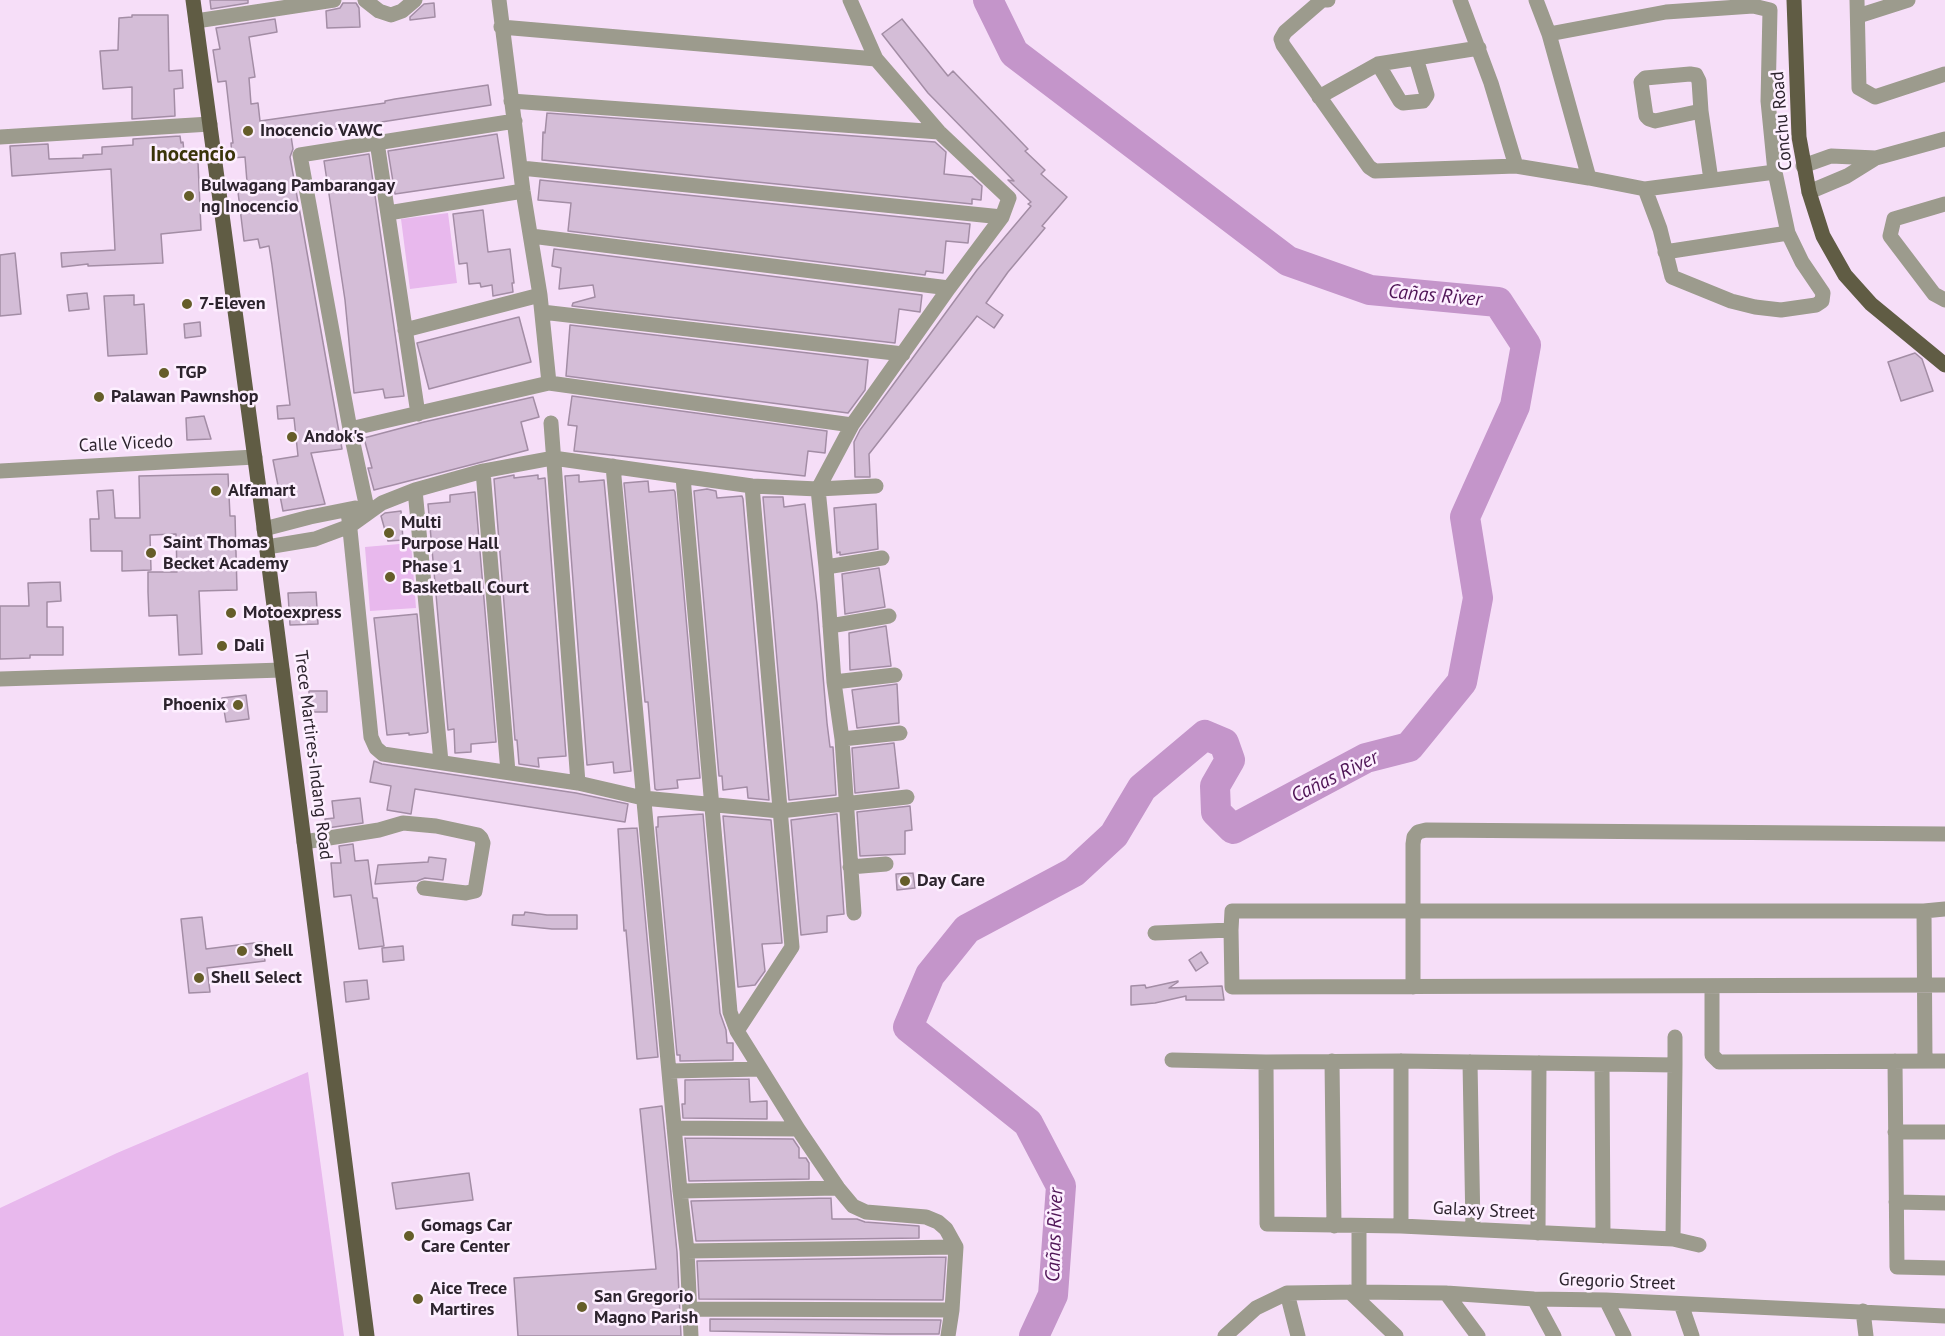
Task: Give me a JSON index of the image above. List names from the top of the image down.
{
  "streets": {
    "main road": ["Conchu Road", "Trece Martires-Indang Road"],
    "street": ["Calle Vicedo", "Galaxy Street", "Gregorio Street"]
  },
  "crossings": [
    ["Calle Vicedo", "Trece Martires-Indang Road"]
  ],
  "districts": ["Inocencio"],
  "water": ["Cañas River"],
  "places": [
    "Inocencio VAWC",
    "Bulwagang Pambarangay ng Inocencio",
    "7-Eleven",
    "TGP",
    "Palawan Pawnshop",
    "Andok's",
    "Alfamart",
    "Multi Purpose Hall",
    "Saint Thomas Becket Academy",
    "Phase 1 Basketball Court",
    "Motoexpress",
    "Dali",
    "Phoenix",
    "Day Care",
    "Shell",
    "Shell Select",
    "Gomags Car Care Center",
    "Aice Trece Martires",
    "San Gregorio Magno Parish"
  ]
}
